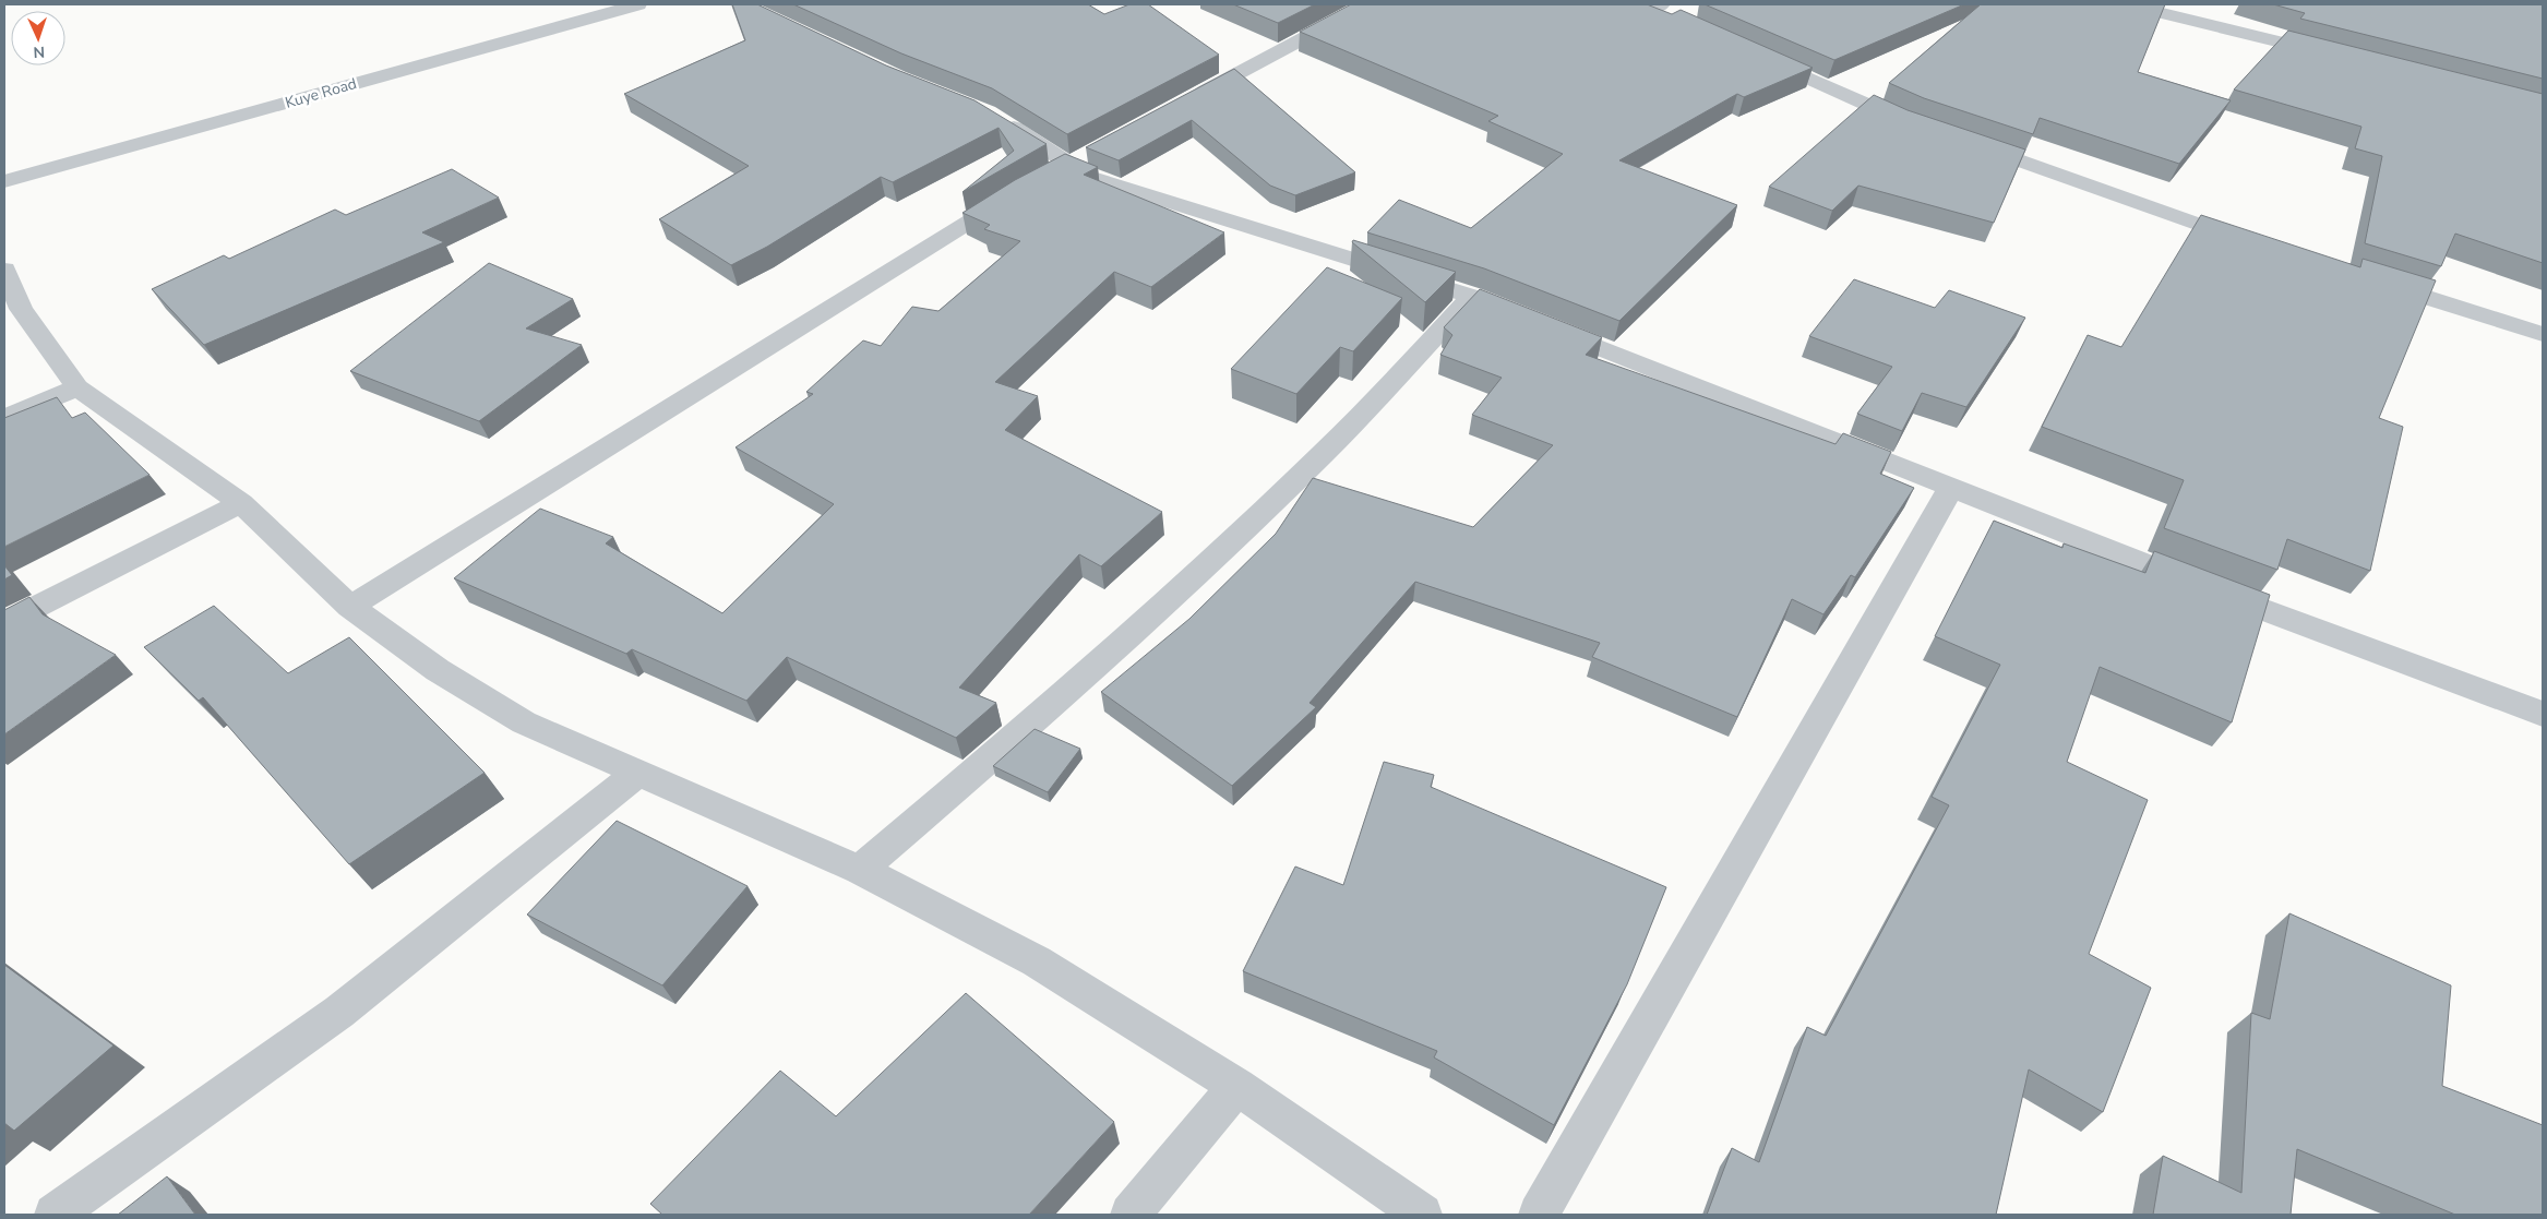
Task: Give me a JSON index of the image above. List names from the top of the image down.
{
  "streets": {
    "street": ["Kuye Road"]
  },
  "north": "bottom"
}
